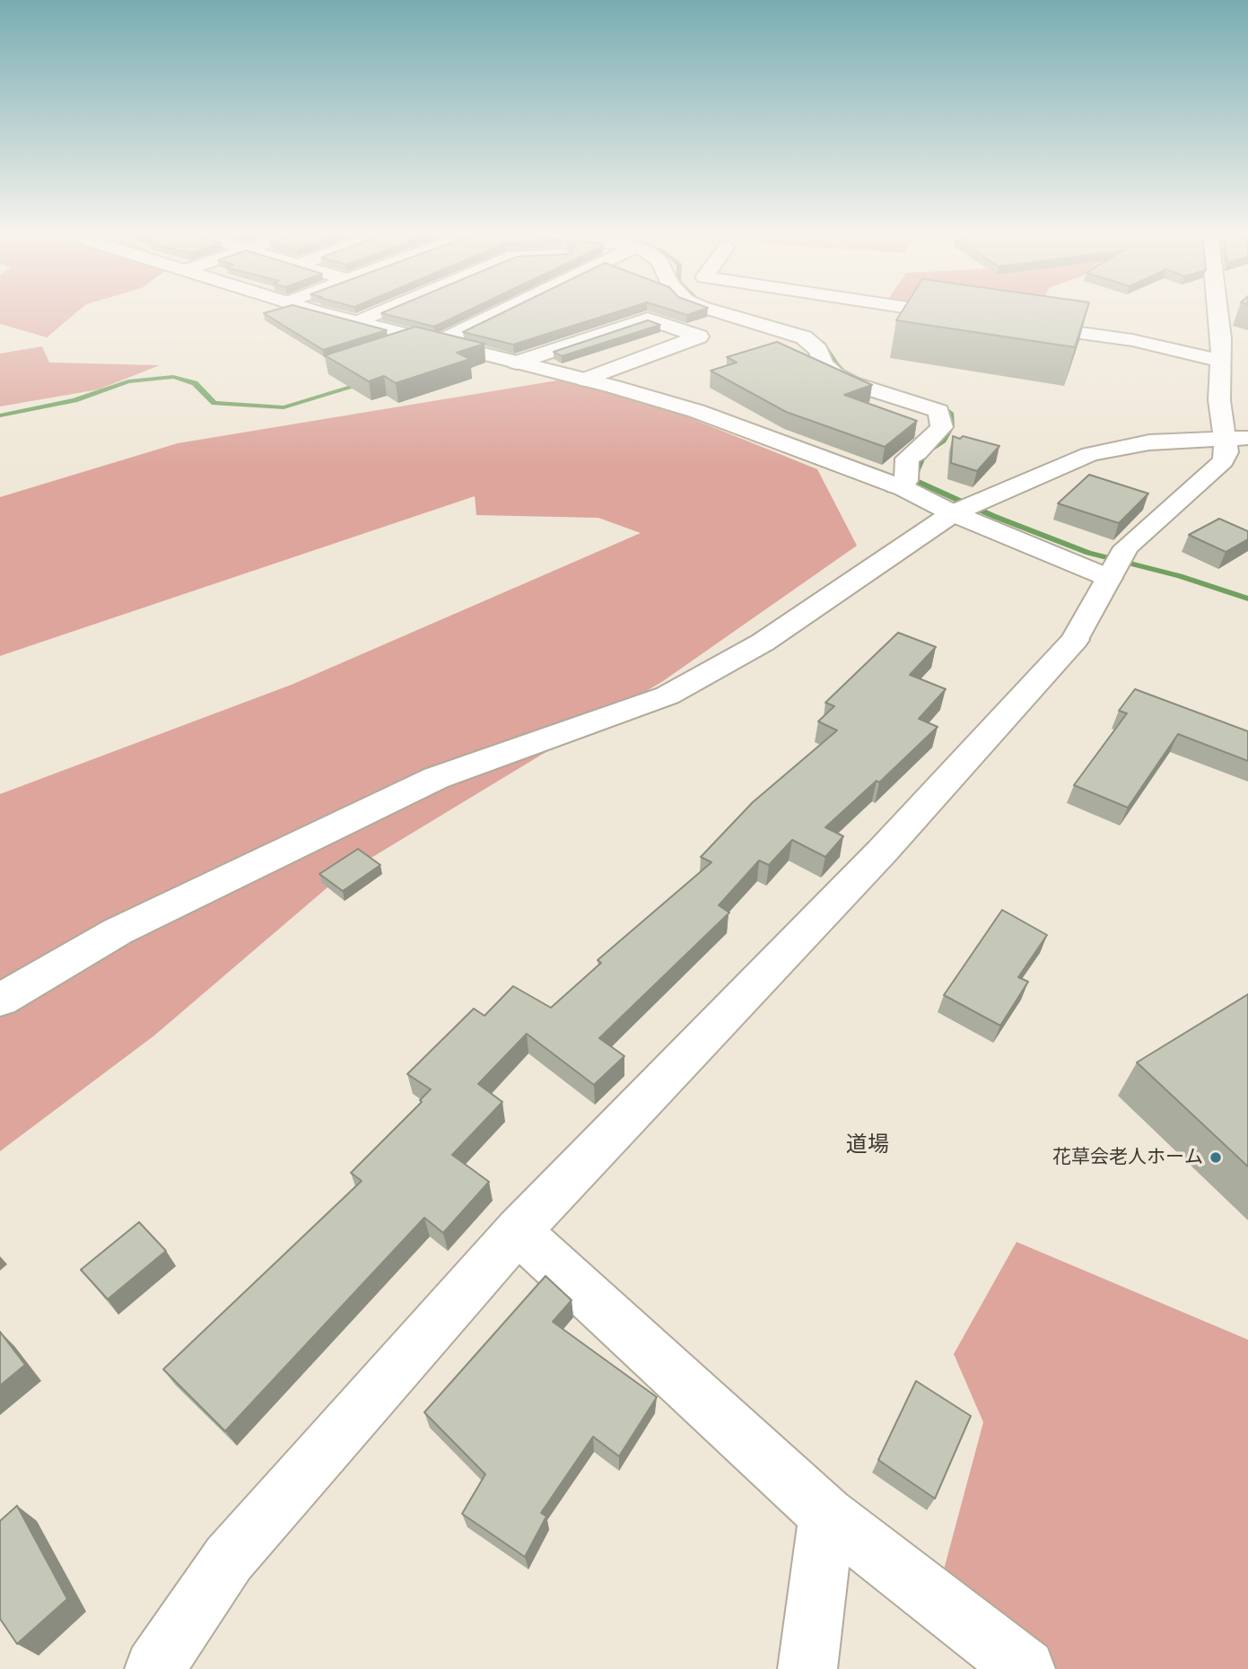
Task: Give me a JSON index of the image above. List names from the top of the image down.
{
  "districts": ["道場"],
  "places": ["花草会老人ホーム"]
}
